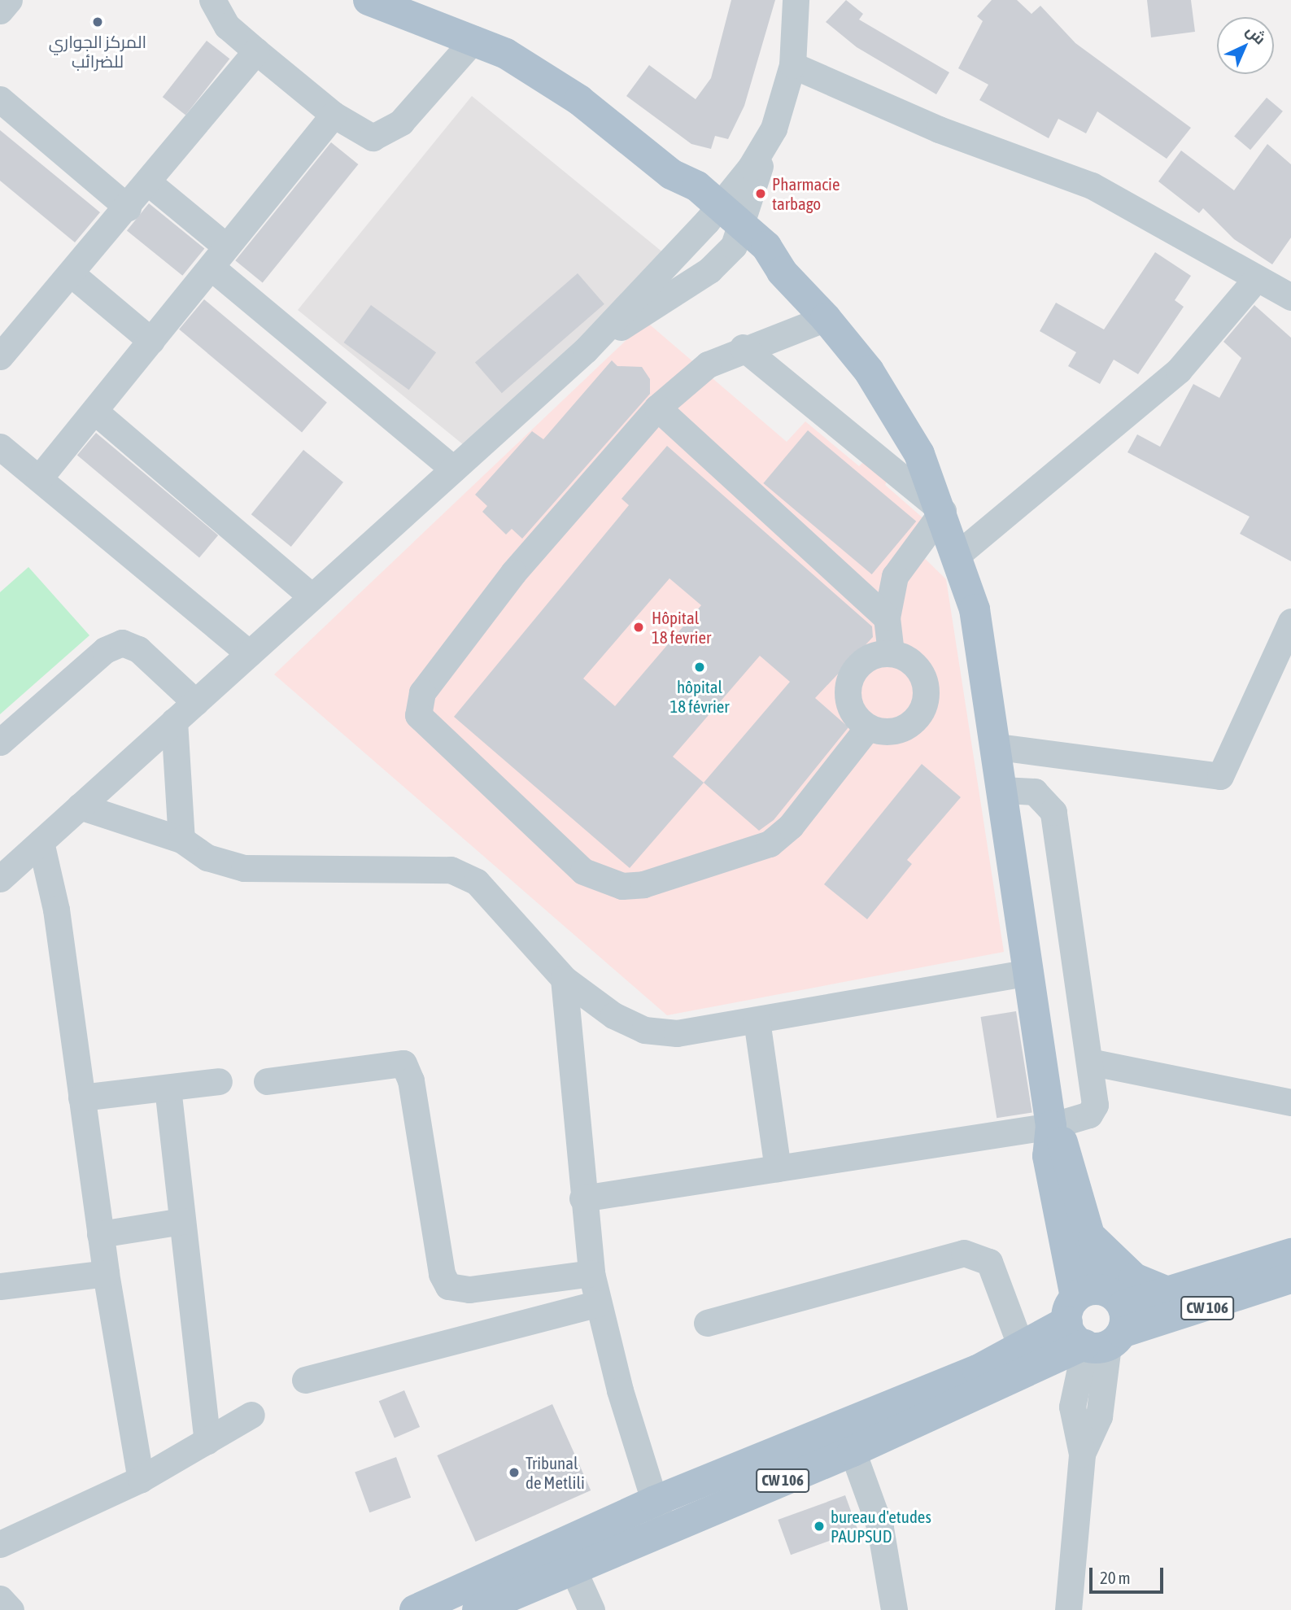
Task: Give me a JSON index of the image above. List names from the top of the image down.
{
  "streets": {
    "main road": ["CW 106"]
  },
  "places": [
    "المركز الجواري للضرائب",
    "Pharmacie tarbago",
    "Hôpital 18 fevrier",
    "hôpital 18 février",
    "Tribunal de Metlili",
    "bureau d'etudes PAUPSUD"
  ],
  "scale_bar": "20 m",
  "north": "top right"
}
